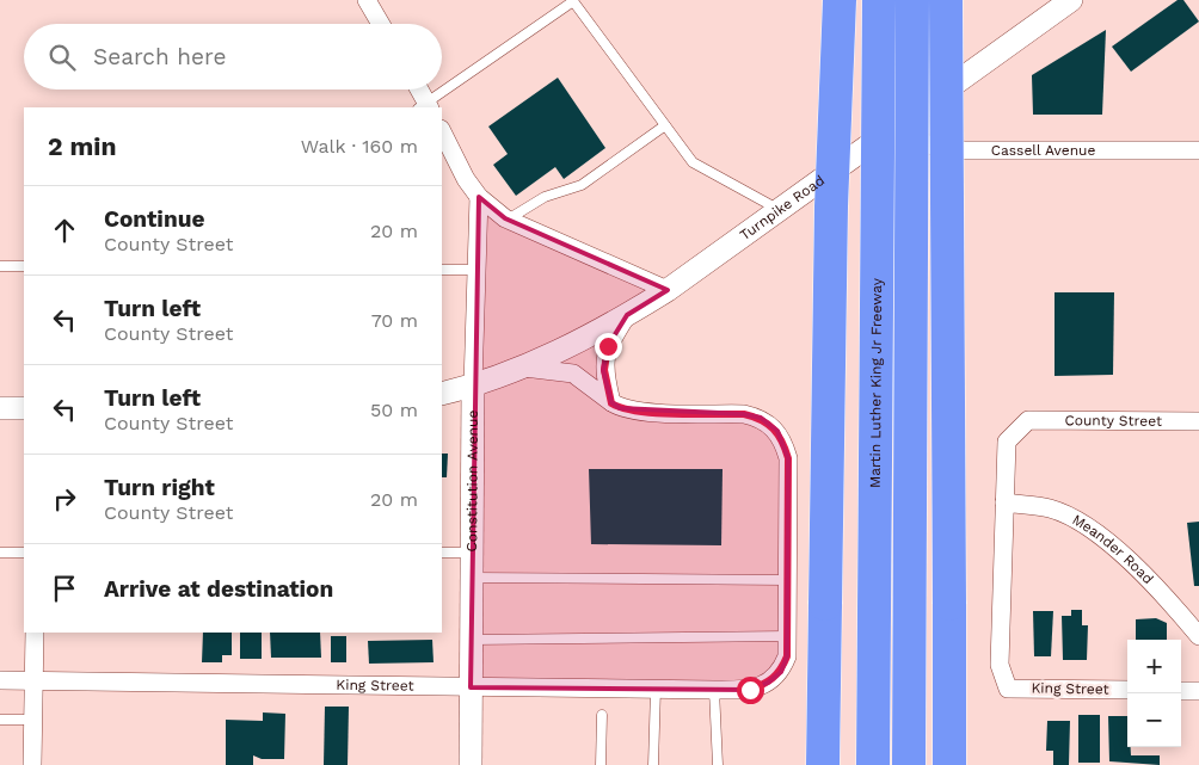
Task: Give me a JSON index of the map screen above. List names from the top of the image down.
{
  "streets": {
    "highway": ["Martin Luther King Jr Freeway"],
    "street": [
      "Cassell Avenue",
      "Turnpike Road",
      "County Street",
      "Constitution Avenue",
      "Meander Road",
      "King Street"
    ]
  },
  "crossings": [
    ["Cassell Avenue", "Turnpike Road"],
    ["Turnpike Road", "Constitution Avenue"],
    ["County Street", "Meander Road"],
    ["County Street", "King Street"],
    ["Constitution Avenue", "King Street"],
    ["Meander Road", "King Street"]
  ],
  "page": {
    "search": "Search here",
    "heading": ["2 min", "Walk · 160 m"],
    "list": [
      ["Continue", "County Street", "20 m"],
      ["Turn left", "County Street", "70 m"],
      ["Turn left", "County Street", "50 m"],
      ["Turn right", "County Street", "20 m"],
      "Arrive at destination"
    ],
    "map_buttons": ["+", "−"]
  }
}
